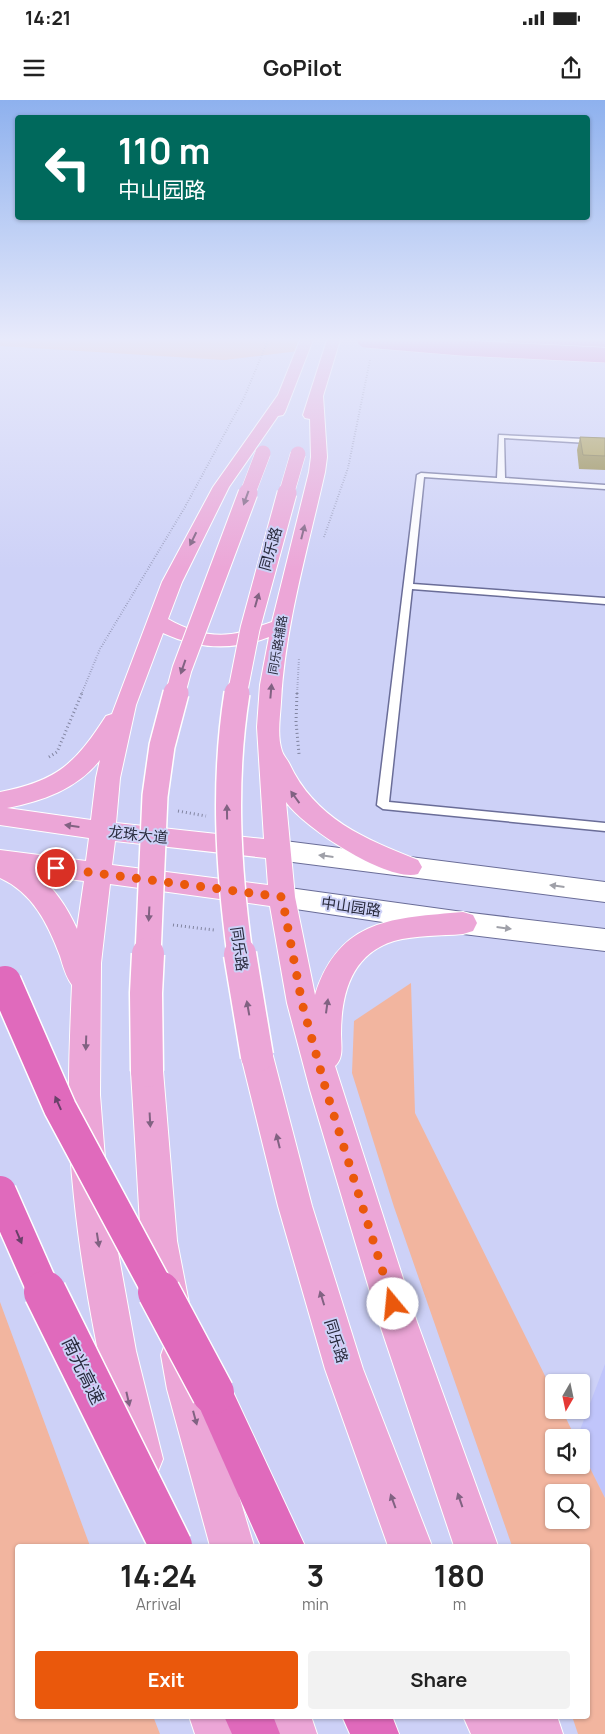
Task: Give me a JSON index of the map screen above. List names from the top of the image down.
{
  "streets": {
    "highway": ["南光高速"],
    "main road": [
      "同乐路",
      "同乐路辅路",
      "龙珠大道",
      "中山园路"
    ]
  },
  "crossings": [
    ["同乐路辅路", "龙珠大道"],
    ["同乐路辅路", "中山园路"]
  ],
  "north": "bottom",
  "page": {
    "status": "14:21",
    "header": "GoPilot",
    "turn": ["110 m", "中山园路"],
    "eta": [
      "14:24",
      "Arrival",
      "3",
      "min",
      "180",
      "m"
    ],
    "buttons": ["Exit", "Share"]
  }
}
